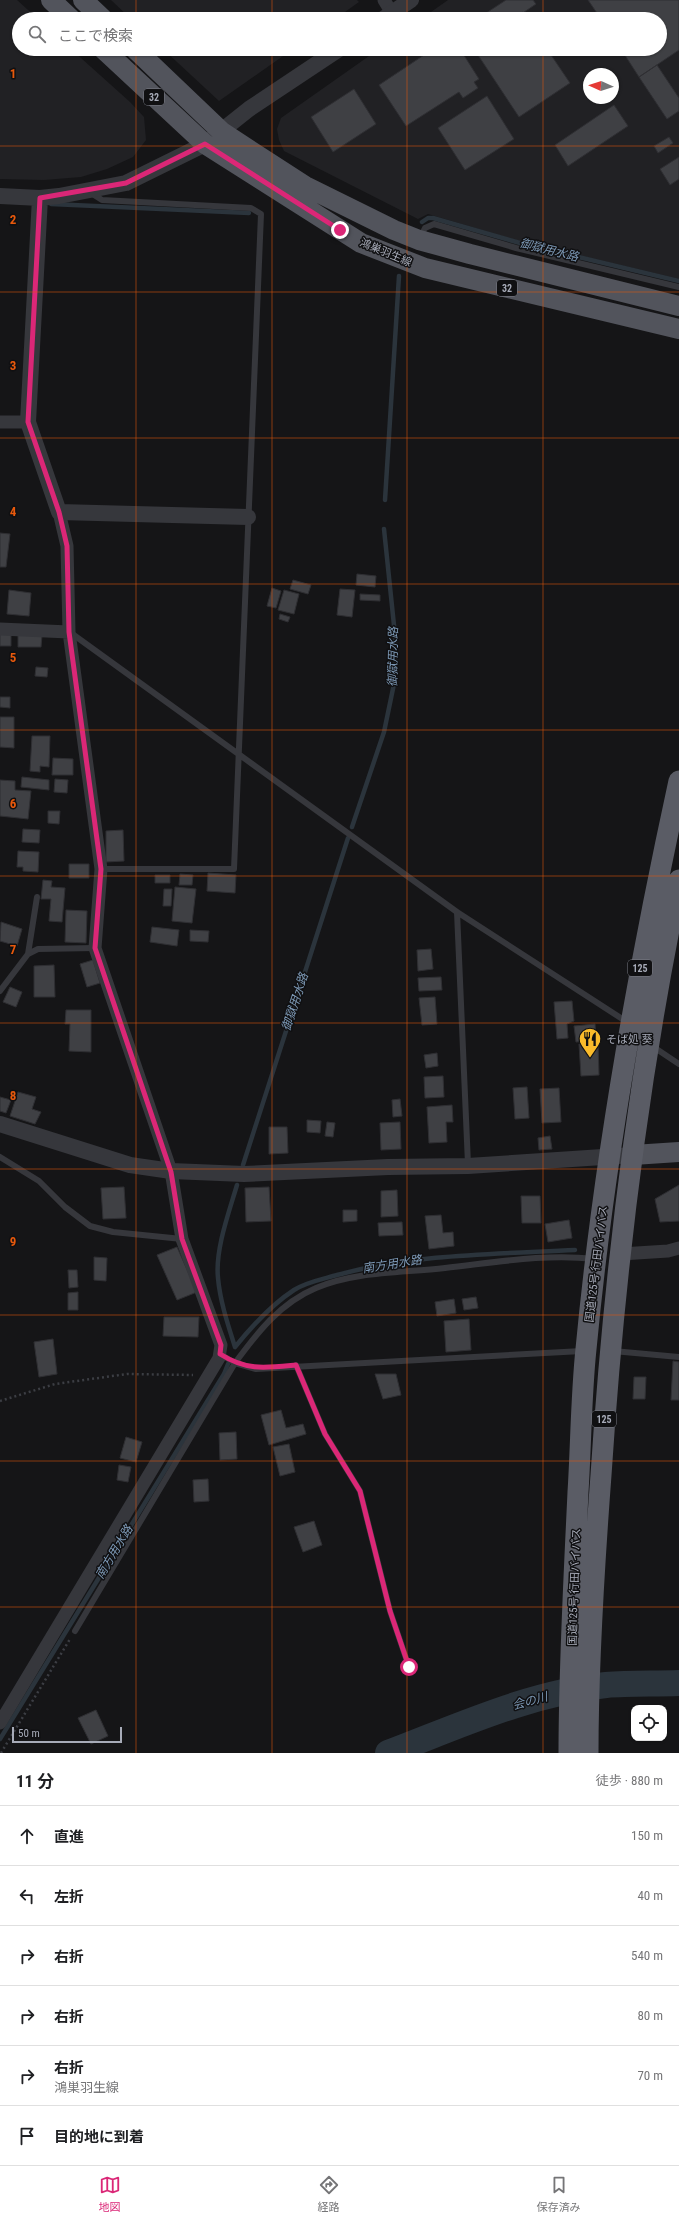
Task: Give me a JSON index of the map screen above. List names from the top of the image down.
{
  "streets": {
    "highway": ["125", "国道125号 行田バイパス"],
    "main road": ["32", "鴻巣羽生線"]
  },
  "water": ["御獄用水路", "南方用水路", "会の川"],
  "places": {
    "restaurant": ["そば処 葵"]
  },
  "scale_bar": "50 m",
  "north": "left",
  "page": {
    "search": "ここで検索",
    "scale": "50 m",
    "heading": ["11 分", "徒歩 · 880 m"],
    "list": [
      ["直進", "150 m"],
      ["左折", "40 m"],
      ["右折", "540 m"],
      ["右折", "80 m"],
      ["右折", "鴻巣羽生線", "70 m"],
      "目的地に到着"
    ],
    "nav": ["地図", "経路", "保存済み"]
  },
  "grid": {
    "rows": [
      "1",
      "2",
      "3",
      "4",
      "5",
      "6",
      "7",
      "8",
      "9"
    ]
  }
}
